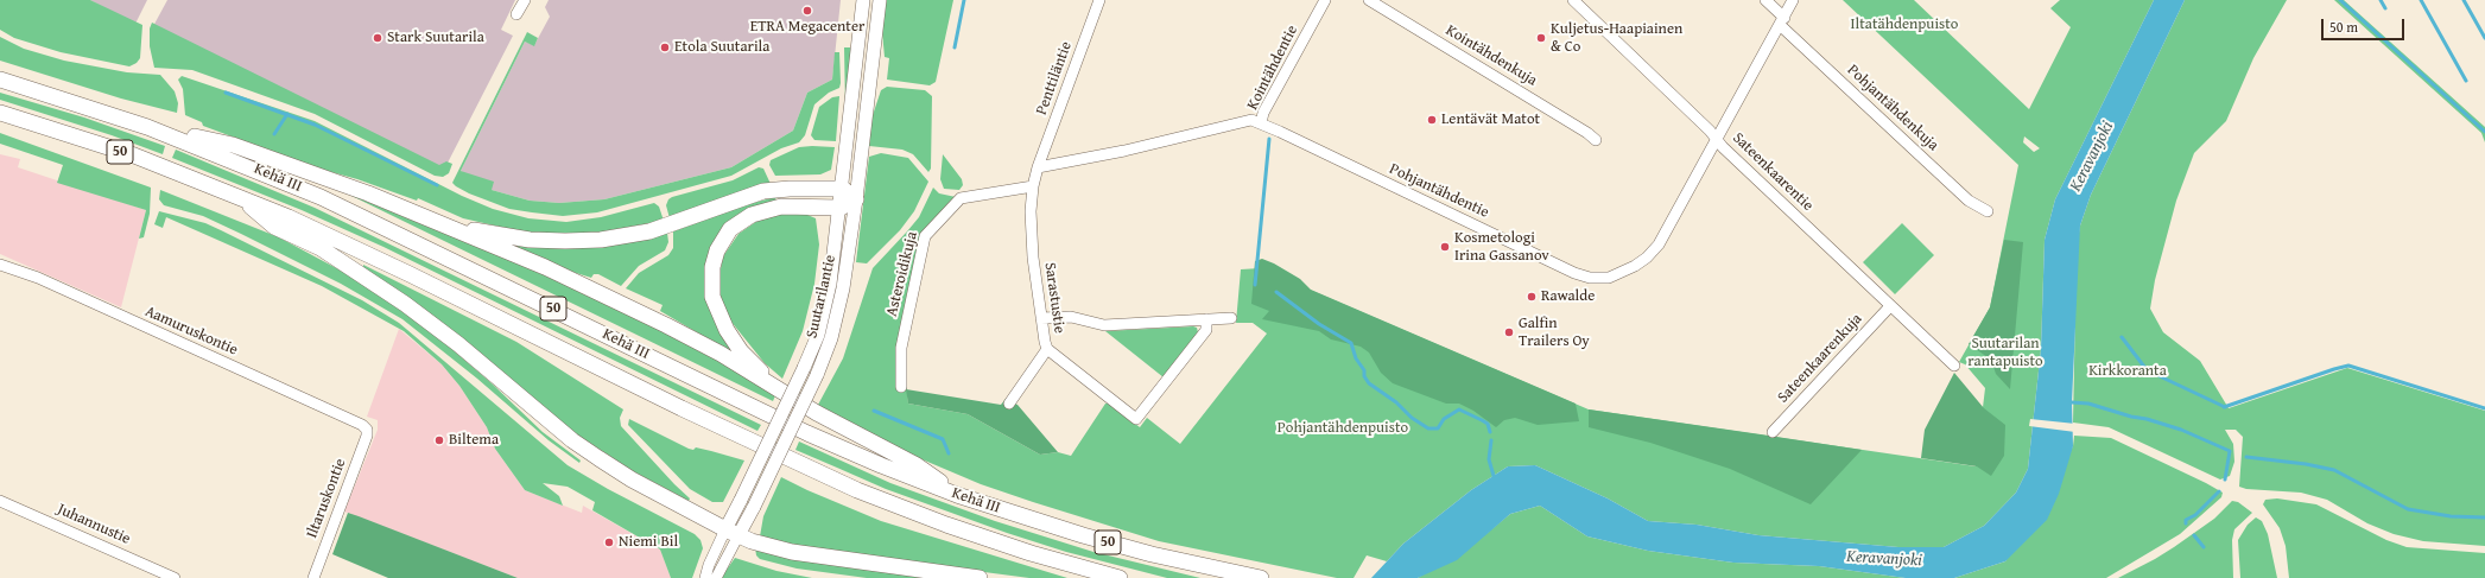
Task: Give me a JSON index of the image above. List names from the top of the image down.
{
  "streets": {
    "highway": ["50", "Kehä III"],
    "main road": ["Suutarilantie"],
    "street": [
      "Kointähdenkuja",
      "Kointähdentie",
      "Penttiläntie",
      "Pohjantähdenkuja",
      "Sateenkaarentie",
      "Pohjantähdentie",
      "Asteroidikuja",
      "Sarastustie",
      "Aamuruskontie",
      "Sateenkaarenkuja",
      "Iltaruskontie",
      "Juhannustie"
    ]
  },
  "crossings": [
    ["Kointähdentie", "Pohjantähdentie"],
    ["Penttiläntie", "Pohjantähdentie"],
    ["Penttiläntie", "Sarastustie"],
    ["Pohjantähdenkuja", "Pohjantähdentie"],
    ["Sateenkaarentie", "Pohjantähdentie"],
    ["Sateenkaarentie", "Sateenkaarenkuja"],
    ["Pohjantähdentie", "Sarastustie"],
    ["Asteroidikuja", "Sarastustie"],
    ["Aamuruskontie", "Iltaruskontie"]
  ],
  "water": ["Keravanjoki"],
  "parks": [
    "Iltatähdenpuisto",
    "Suutarilan rantapuisto",
    "Kirkkoranta",
    "Pohjantähdenpuisto"
  ],
  "places": [
    "ETRA Megacenter",
    "Stark Suutarila",
    "Kuljetus-Haapiainen & Co",
    "Etola Suutarila",
    "Lentävät Matot",
    "Kosmetologi Irina Gassanov",
    "Rawalde",
    "Galfin Trailers Oy",
    "Biltema",
    "Niemi Bil"
  ],
  "scale_bar": "50 m"
}
